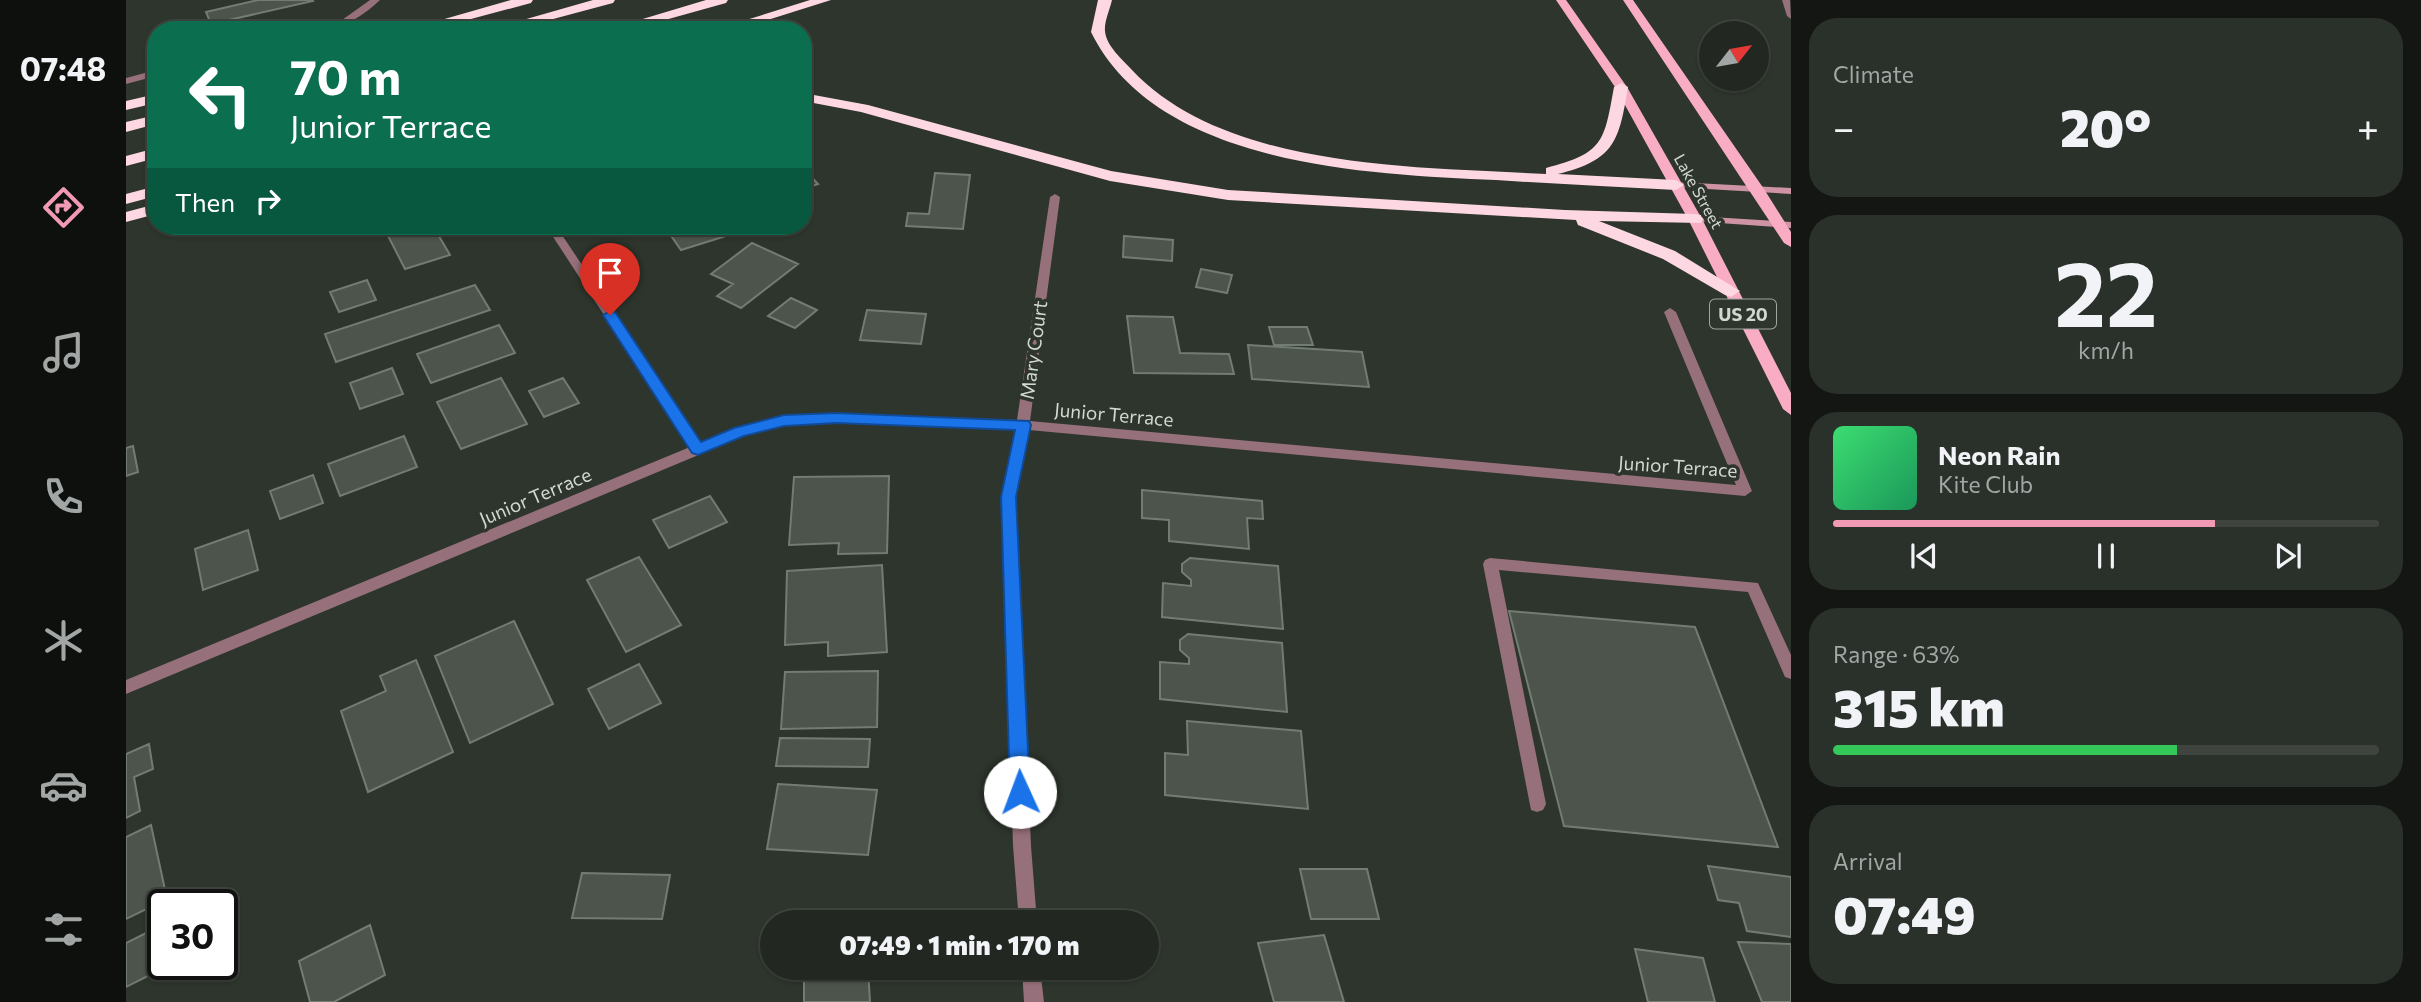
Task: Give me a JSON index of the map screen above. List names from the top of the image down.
{
  "streets": {
    "main road": ["Lake Street", "US 20"],
    "street": ["Mary Court", "Junior Terrace"]
  },
  "crossings": [
    ["Mary Court", "Junior Terrace"]
  ],
  "north": "top right",
  "page": {
    "tabs": "07:48",
    "tile": [
      "Climate",
      ["22", "km/h"],
      ["Range · 63%", "315 km"],
      ["Arrival", "07:49"]
    ],
    "turn": ["70 m", "Junior Terrace"],
    "heat": ["−", "20°", "+"],
    "then": "Then",
    "song": ["Neon Rain", "Kite Club"],
    "limit": "30",
    "trip": "07:49 · 1 min · 170 m"
  }
}
